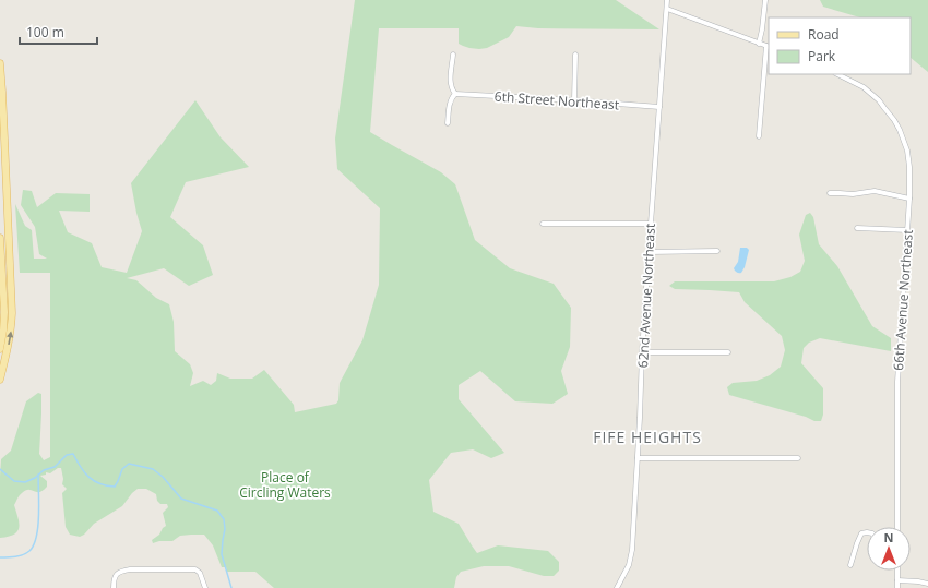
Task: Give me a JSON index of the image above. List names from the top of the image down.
{
  "streets": {
    "street": ["6th Street Northeast", "62nd Avenue Northeast", "66th Avenue Northeast"]
  },
  "crossings": [
    ["6th Street Northeast", "62nd Avenue Northeast"]
  ],
  "districts": ["FIFE HEIGHTS"],
  "parks": ["Place of Circling Waters"],
  "legend": ["Road", "Park"],
  "scale_bar": "100 m",
  "north": "top"
}
